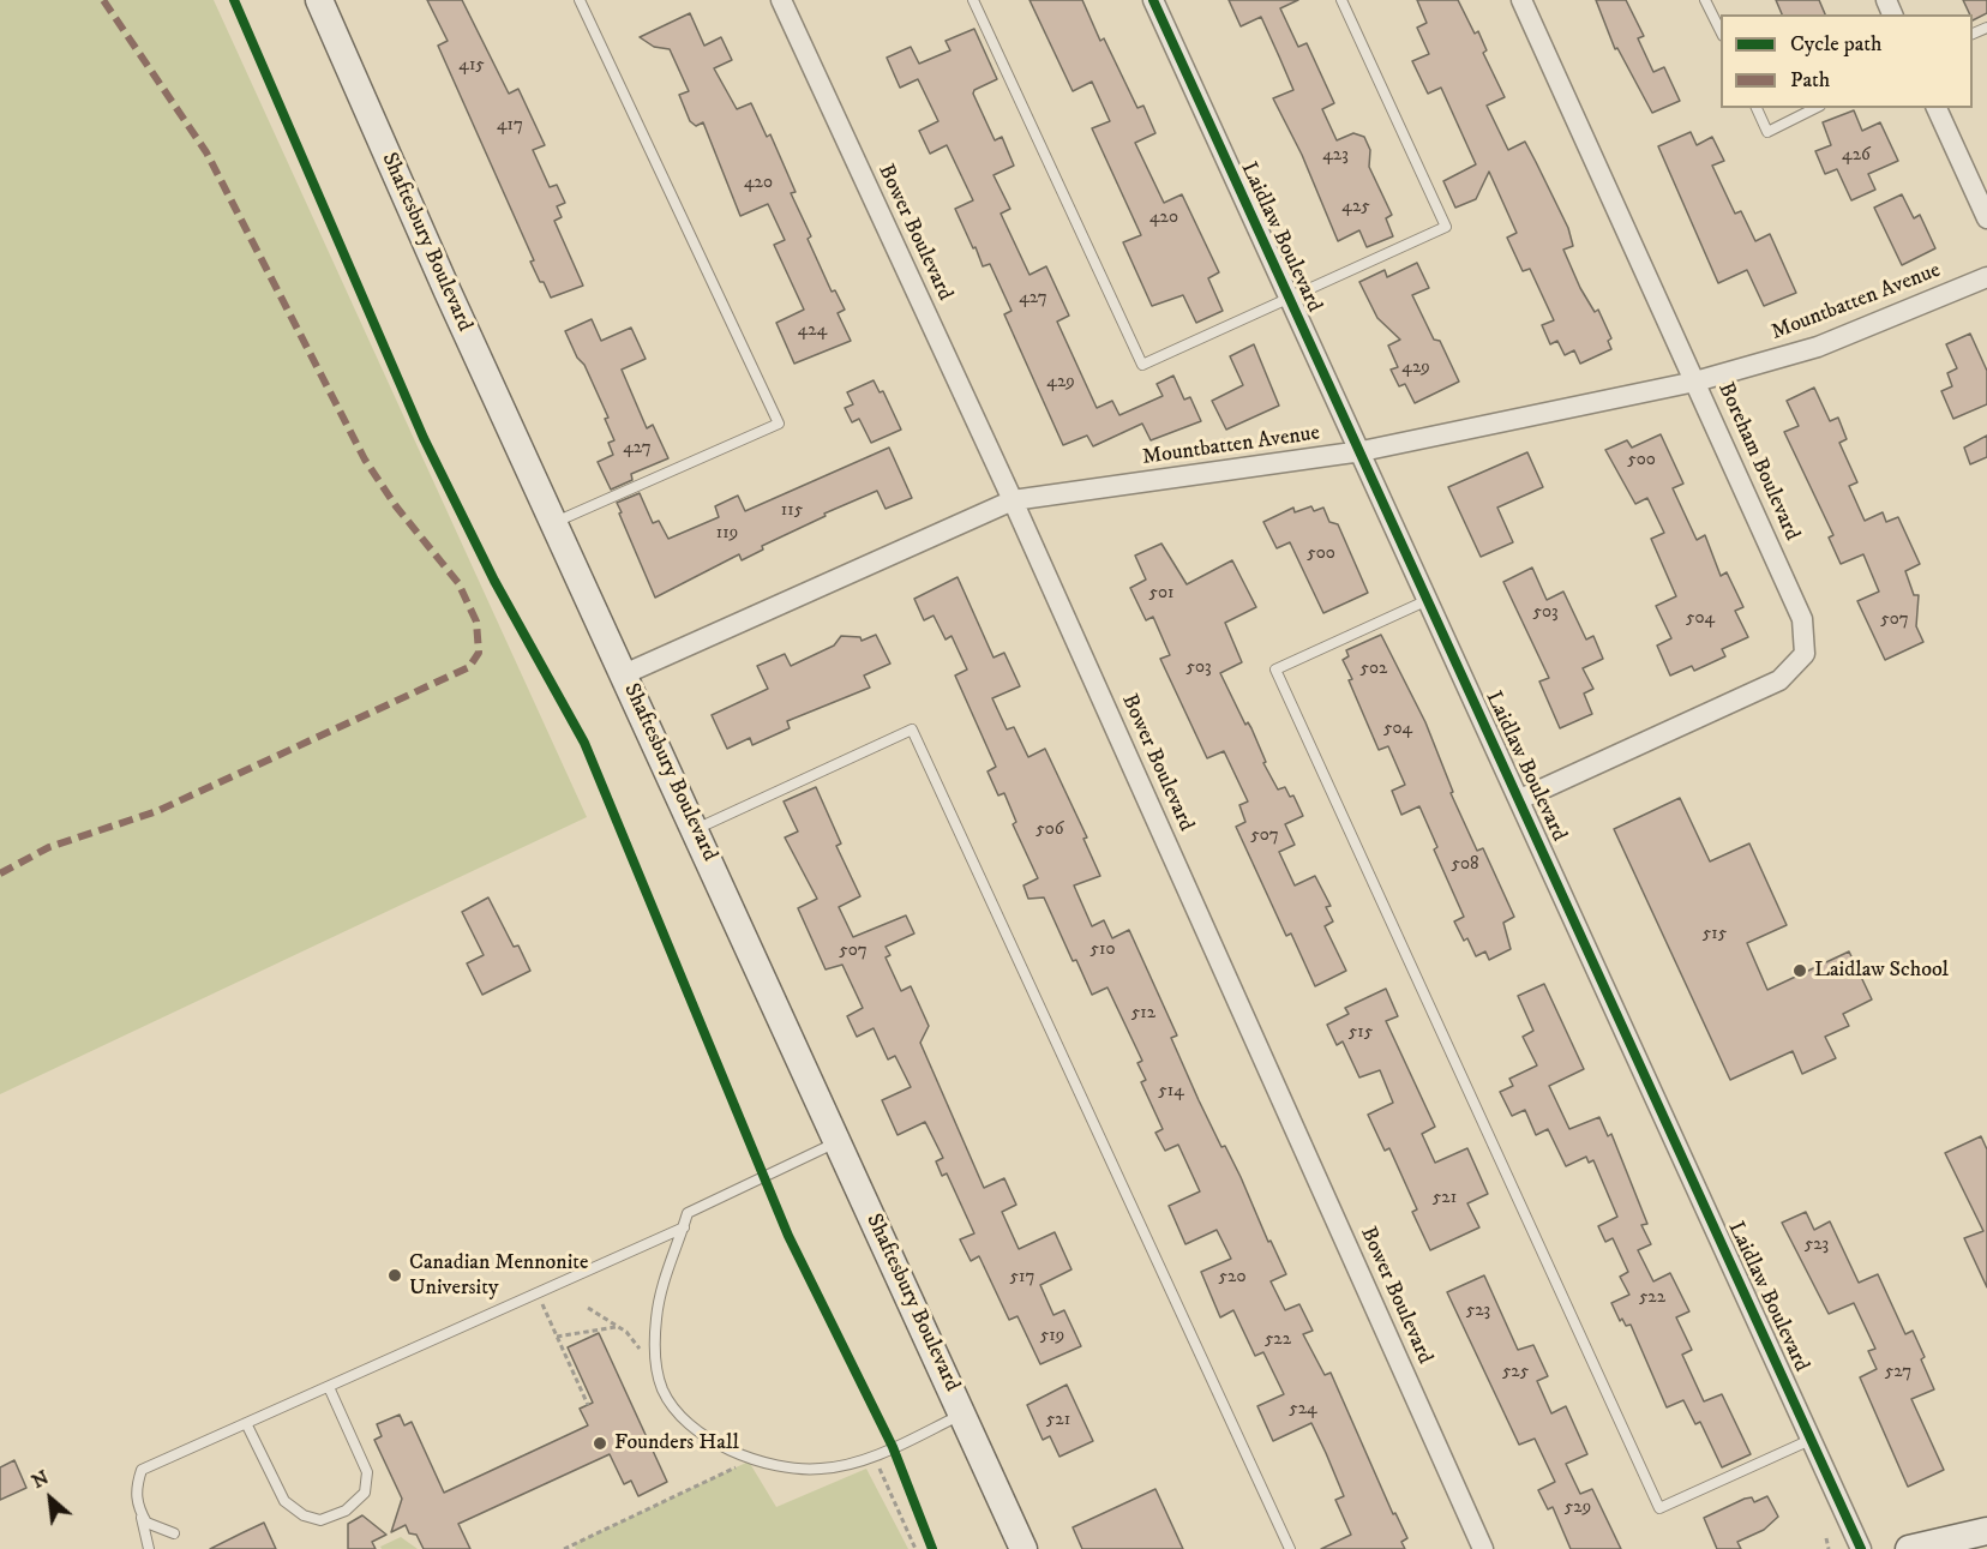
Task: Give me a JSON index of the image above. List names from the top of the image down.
{
  "streets": {
    "street": [
      "Bower Boulevard",
      "Laidlaw Boulevard",
      "Shaftesbury Boulevard",
      "Mountbatten Avenue",
      "Boreham Boulevard"
    ]
  },
  "crossings": [
    ["Bower Boulevard", "Mountbatten Avenue"],
    ["Laidlaw Boulevard", "Mountbatten Avenue"],
    ["Laidlaw Boulevard", "Boreham Boulevard"],
    ["Shaftesbury Boulevard", "Mountbatten Avenue"],
    ["Mountbatten Avenue", "Boreham Boulevard"]
  ],
  "places": ["Laidlaw School", "Canadian Mennonite University", "Founders Hall"],
  "house_numbers": [
    "415",
    "417",
    "423",
    "426",
    "420",
    "425",
    "420",
    "427",
    "424",
    "429",
    "429",
    "427",
    "500",
    "115",
    "119",
    "500",
    "501",
    "503",
    "504",
    "507",
    "503",
    "502",
    "504",
    "506",
    "507",
    "508",
    "515",
    "510",
    "507",
    "512",
    "515",
    "514",
    "521",
    "523",
    "517",
    "520",
    "522",
    "523",
    "519",
    "522",
    "525",
    "527",
    "524",
    "521",
    "529"
  ],
  "legend": ["Cycle path", "Path"],
  "north": "top left"
}
